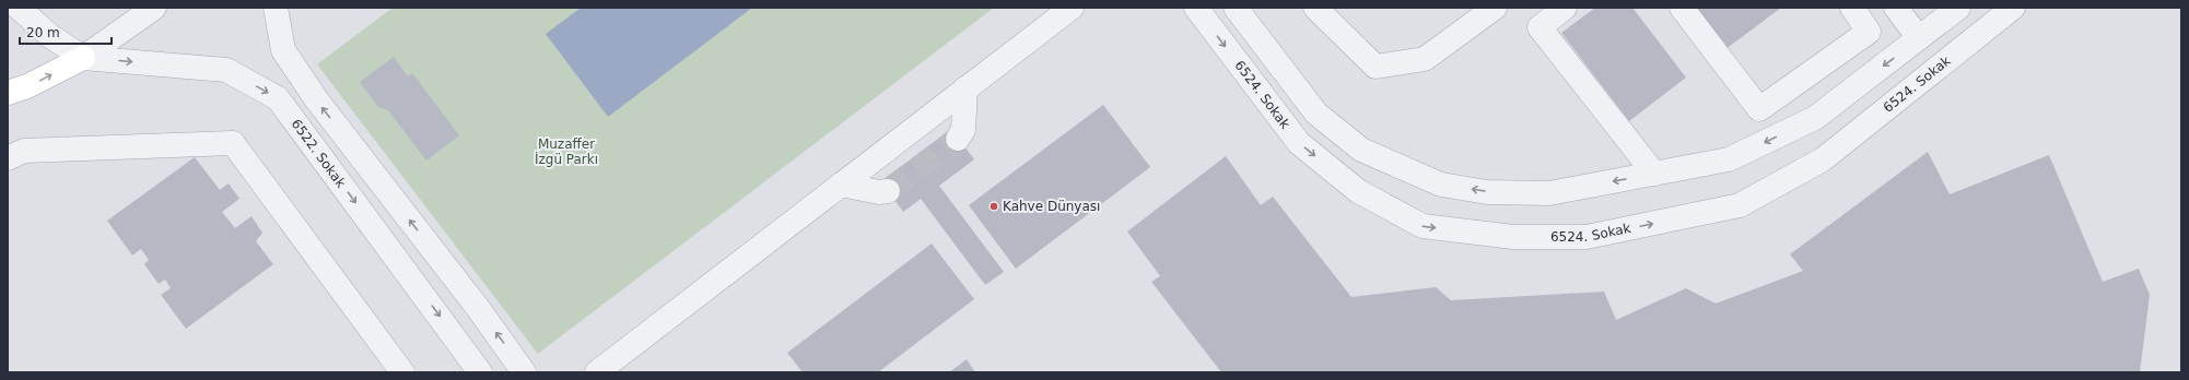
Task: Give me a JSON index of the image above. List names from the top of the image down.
{
  "streets": {
    "street": ["6524. Sokak", "6522. Sokak"]
  },
  "one_way": ["6524. Sokak"],
  "parks": ["Muzaffer İzgü Parkı"],
  "places": ["Kahve Dünyası"],
  "scale_bar": "20 m"
}
